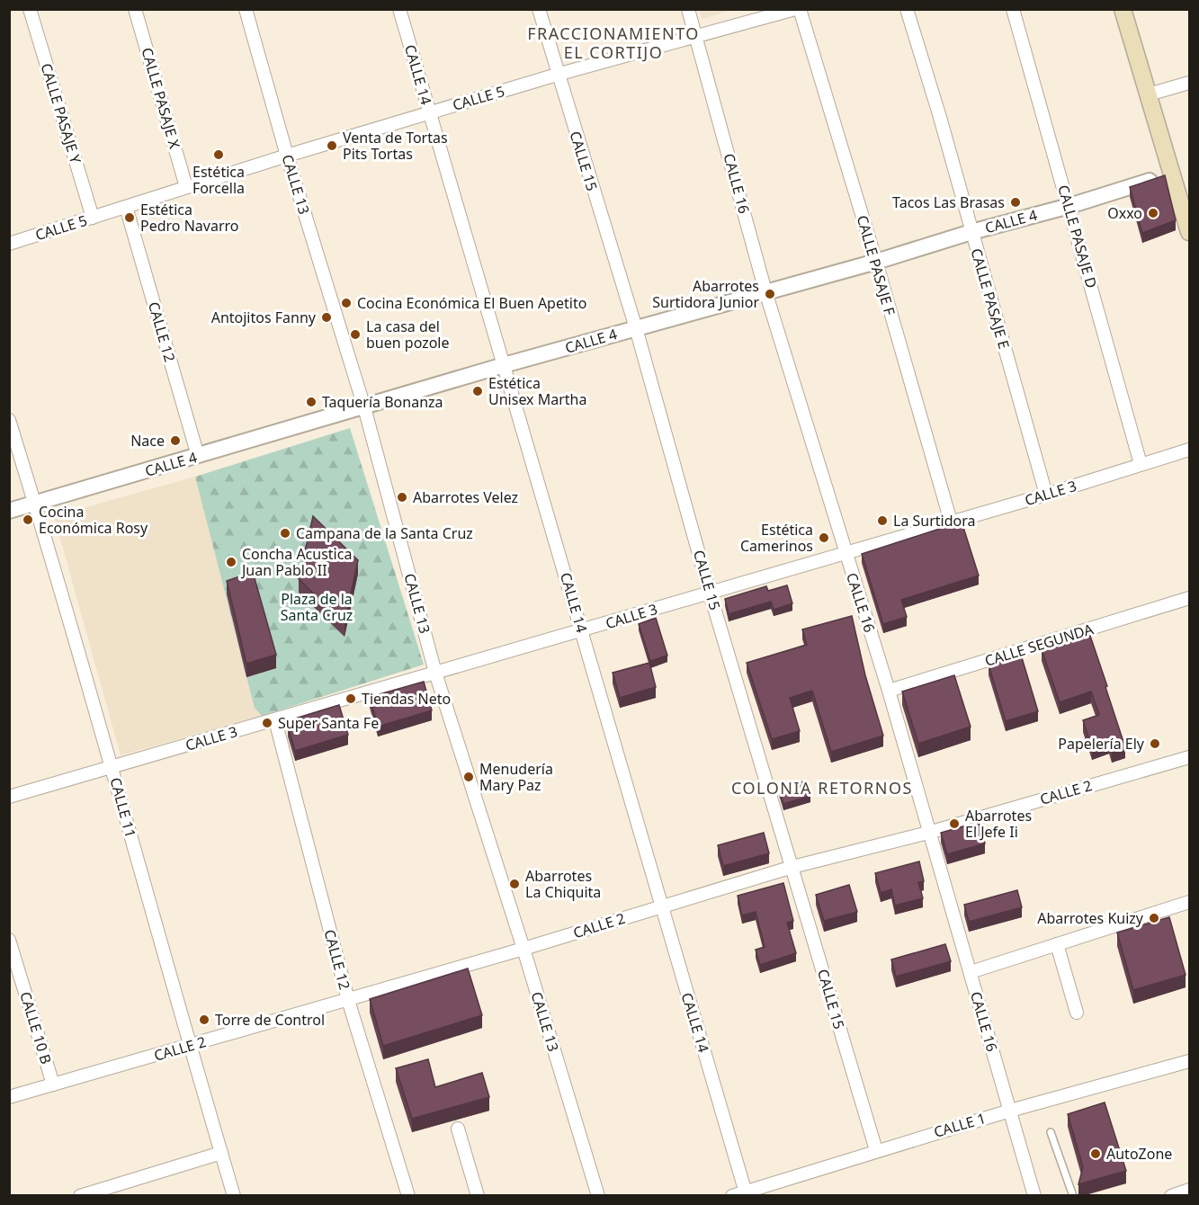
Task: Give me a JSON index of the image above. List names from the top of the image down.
{
  "streets": {
    "street": [
      "CALLE 14",
      "CALLE PASAJE X",
      "CALLE 5",
      "CALLE PASAJE Y",
      "CALLE 15",
      "CALLE 16",
      "CALLE 13",
      "CALLE 4",
      "CALLE PASAJE D",
      "CALLE PASAJE F",
      "CALLE PASAJE E",
      "CALLE 12",
      "CALLE 3",
      "CALLE SEGUNDA",
      "CALLE 2",
      "CALLE 11",
      "CALLE 10 B",
      "CALLE 1"
    ]
  },
  "crossings": [
    ["CALLE 14", "CALLE 5"],
    ["CALLE 14", "CALLE 4"],
    ["CALLE 14", "CALLE 3"],
    ["CALLE 14", "CALLE 2"],
    ["CALLE 14", "CALLE 1"],
    ["CALLE PASAJE X", "CALLE 5"],
    ["CALLE 5", "CALLE PASAJE Y"],
    ["CALLE 5", "CALLE 15"],
    ["CALLE 5", "CALLE 16"],
    ["CALLE 5", "CALLE 13"],
    ["CALLE 5", "CALLE PASAJE F"],
    ["CALLE 5", "CALLE 12"],
    ["CALLE 15", "CALLE 4"],
    ["CALLE 15", "CALLE 3"],
    ["CALLE 15", "CALLE 2"],
    ["CALLE 15", "CALLE 1"],
    ["CALLE 16", "CALLE 4"],
    ["CALLE 16", "CALLE 3"],
    ["CALLE 16", "CALLE SEGUNDA"],
    ["CALLE 16", "CALLE 2"],
    ["CALLE 16", "CALLE 1"],
    ["CALLE 13", "CALLE 4"],
    ["CALLE 13", "CALLE 3"],
    ["CALLE 13", "CALLE 2"],
    ["CALLE 4", "CALLE PASAJE D"],
    ["CALLE 4", "CALLE PASAJE F"],
    ["CALLE 4", "CALLE PASAJE E"],
    ["CALLE 4", "CALLE 12"],
    ["CALLE 4", "CALLE 11"],
    ["CALLE PASAJE D", "CALLE 3"],
    ["CALLE PASAJE F", "CALLE 3"],
    ["CALLE PASAJE E", "CALLE 3"],
    ["CALLE 12", "CALLE 3"],
    ["CALLE 12", "CALLE 2"],
    ["CALLE 3", "CALLE 11"],
    ["CALLE 2", "CALLE 11"],
    ["CALLE 2", "CALLE 10 B"]
  ],
  "districts": ["FRACCIONAMIENTO EL CORTIJO", "COLONIA RETORNOS"],
  "parks": ["Plaza de la Santa Cruz"],
  "places": [
    "Venta de Tortas Pits Tortas",
    "Estética Forcella",
    "Tacos Las Brasas",
    "Oxxo",
    "Estética Pedro Navarro",
    "Abarrotes Surtidora Junior",
    "Cocina Económica El Buen Apetito",
    "Antojitos Fanny",
    "La casa del buen pozole",
    "Estética Unisex Martha",
    "Taquería Bonanza",
    "Nace",
    "Abarrotes Velez",
    "Cocina Económica Rosy",
    "La Surtidora",
    "Campana de la Santa Cruz",
    "Estética Camerinos",
    "Concha Acustica Juan Pablo II",
    "Tiendas Neto",
    "Super Santa Fe",
    "Papelería Ely",
    "Menudería Mary Paz",
    "Abarrotes El Jefe Ii",
    "Abarrotes La Chiquita",
    "Abarrotes Kuizy",
    "Torre de Control",
    "AutoZone"
  ]
}
